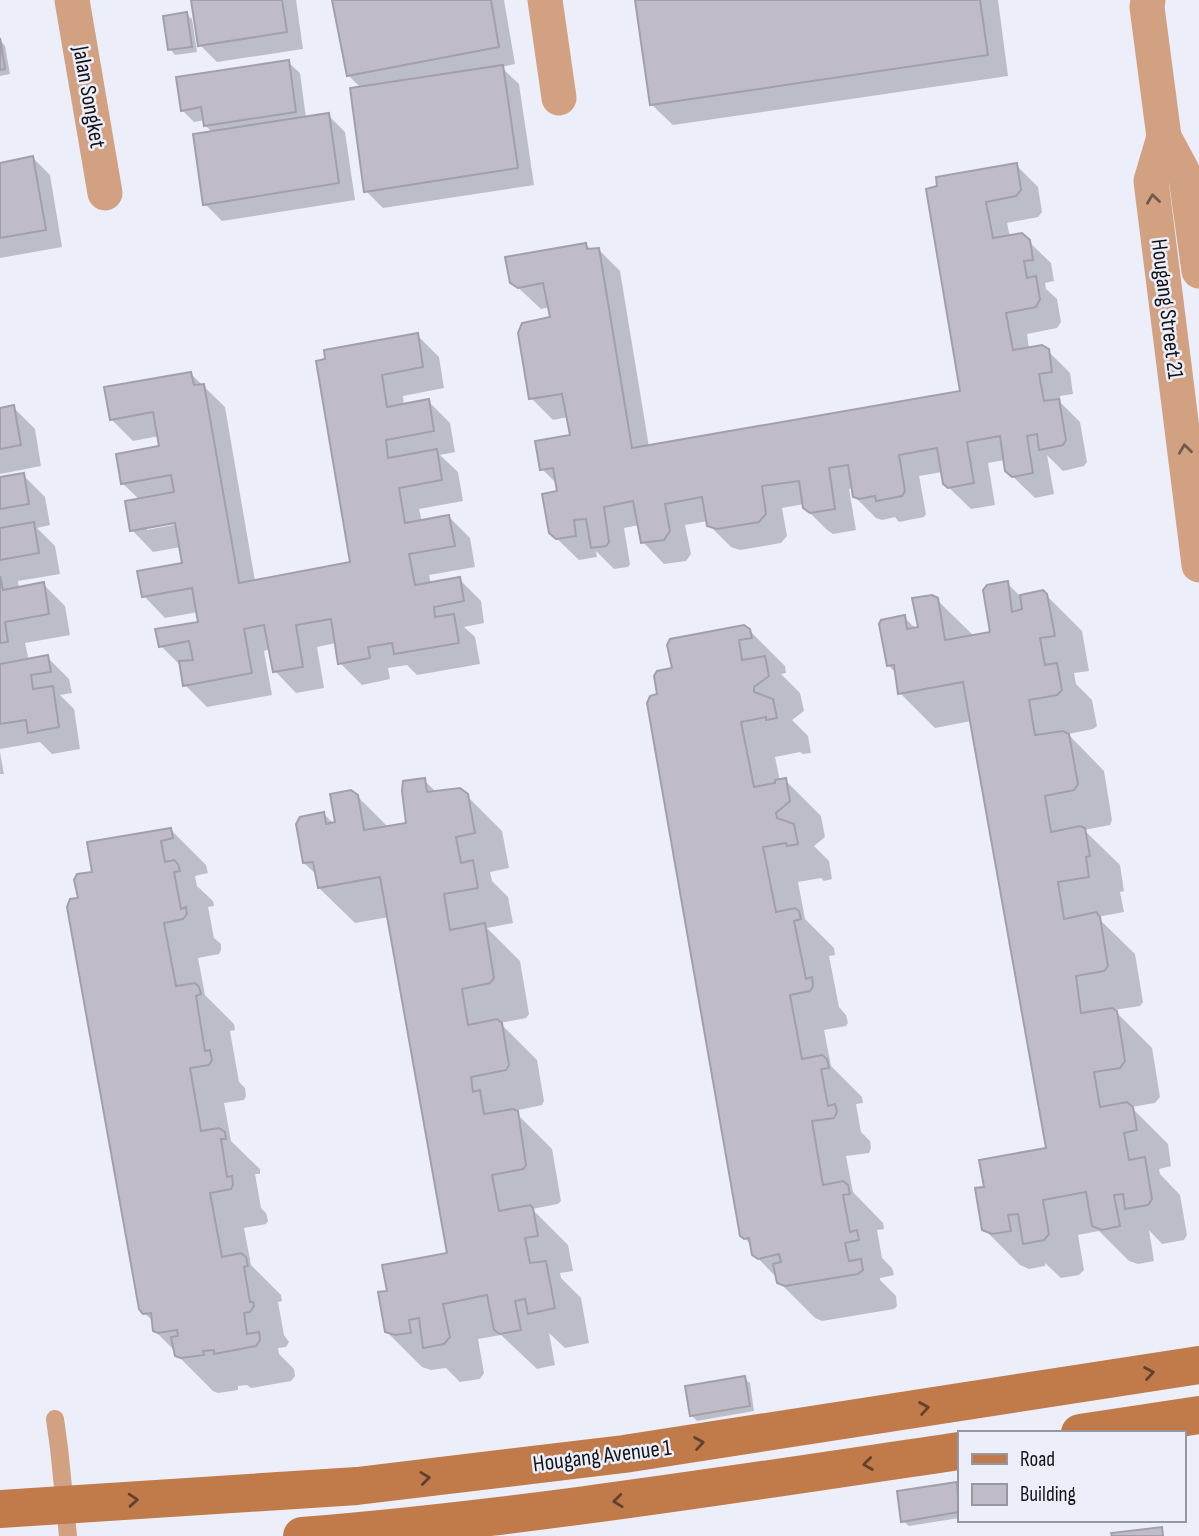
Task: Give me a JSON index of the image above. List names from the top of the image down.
{
  "streets": {
    "main road": ["Hougang Avenue 1"],
    "street": ["Jalan Songket", "Hougang Street 21"]
  },
  "legend": ["Road", "Building"]
}
